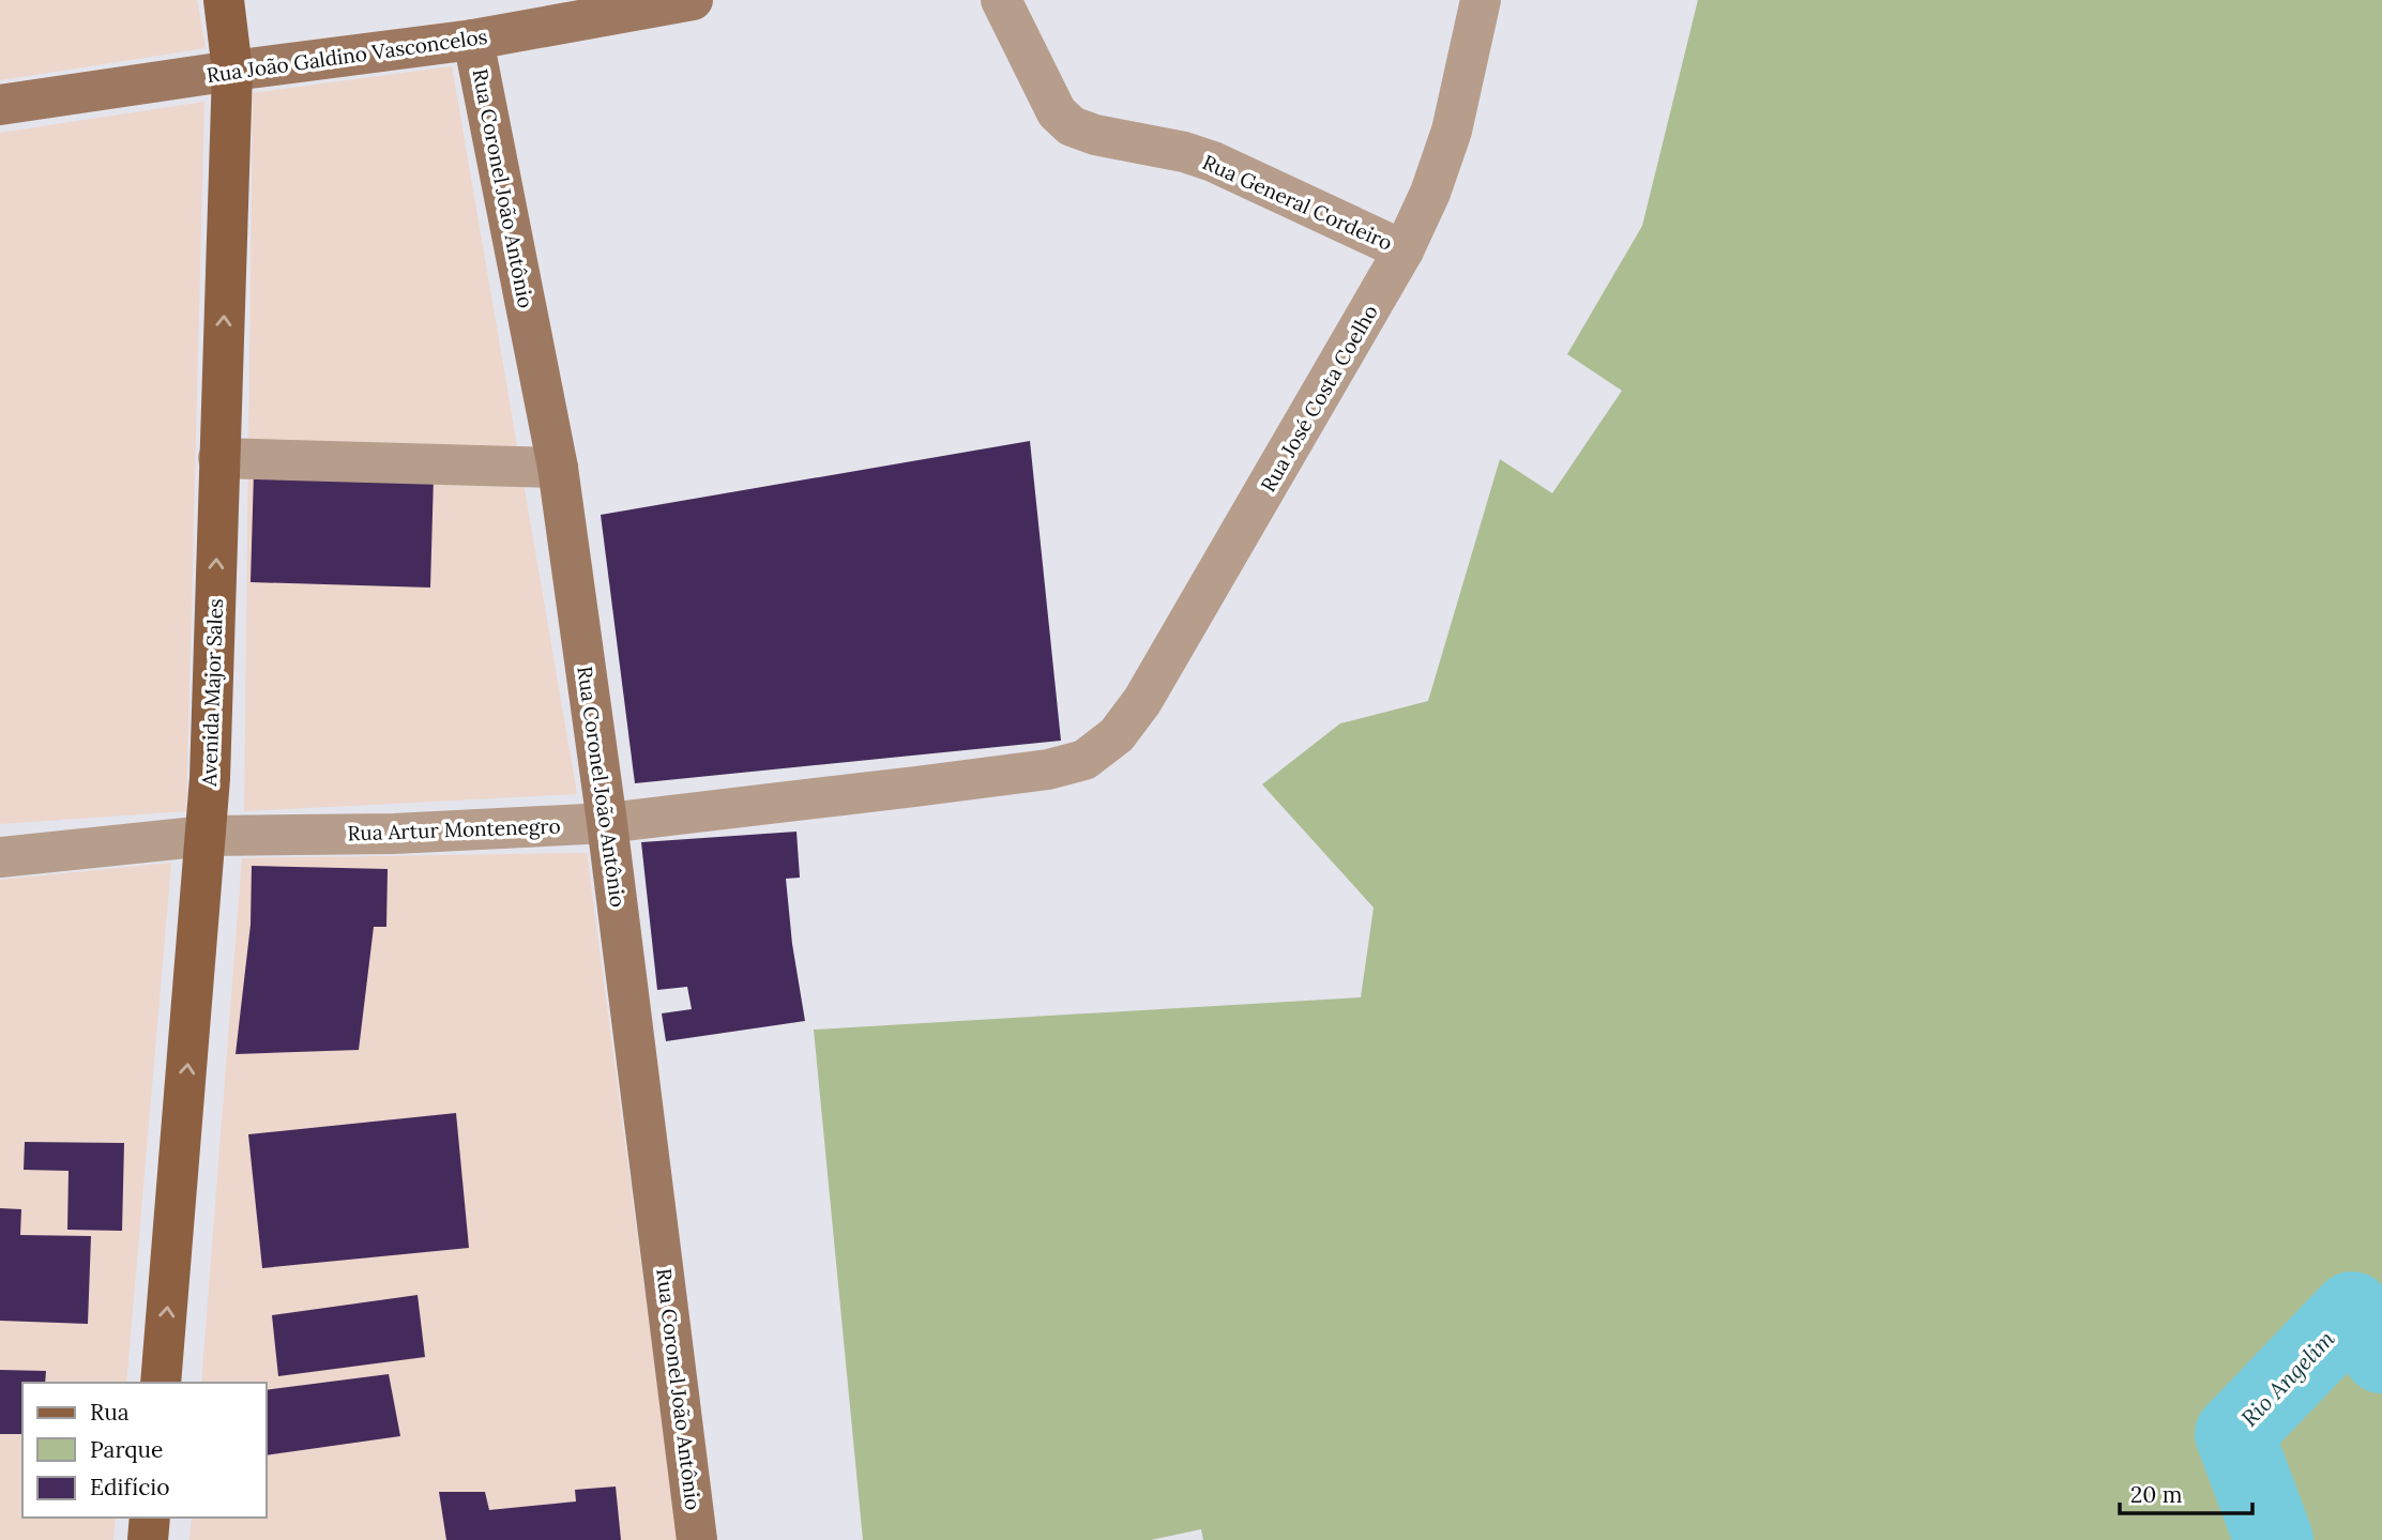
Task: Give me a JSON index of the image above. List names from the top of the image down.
{
  "streets": {
    "main road": ["Avenida Major Sales"],
    "street": [
      "Rua João Galdino Vasconcelos",
      "Rua Coronel João Antônio",
      "Rua General Cordeiro",
      "Rua José Costa Coelho",
      "Rua Artur Montenegro"
    ]
  },
  "crossings": [
    ["Rua João Galdino Vasconcelos", "Rua Coronel João Antônio"],
    ["Rua João Galdino Vasconcelos", "Avenida Major Sales"],
    ["Rua Coronel João Antônio", "Rua Artur Montenegro"],
    ["Rua General Cordeiro", "Rua José Costa Coelho"],
    ["Rua José Costa Coelho", "Rua Artur Montenegro"],
    ["Avenida Major Sales", "Rua Artur Montenegro"]
  ],
  "one_way": ["Avenida Major Sales"],
  "water": ["Rio Angelim"],
  "legend": ["Rua", "Parque", "Edifício"],
  "scale_bar": "20 m"
}
